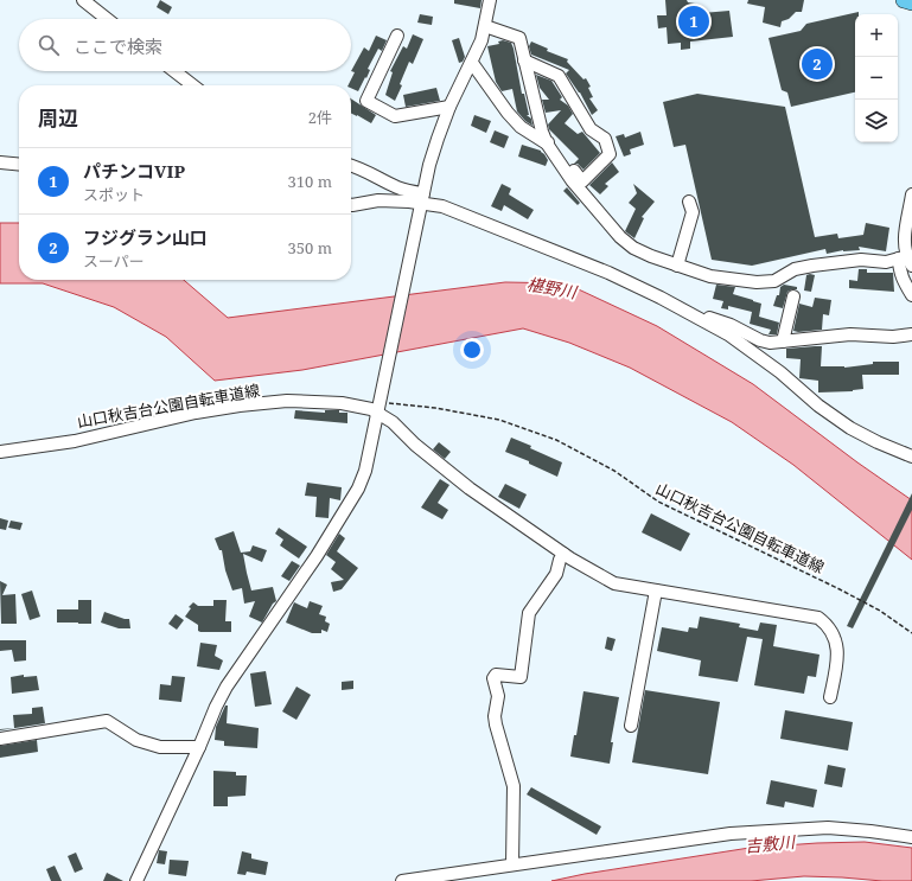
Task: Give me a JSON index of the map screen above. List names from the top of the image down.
{
  "streets": {
    "path": ["山口秋吉台公園自転車道線"]
  },
  "water": ["椹野川", "吉敷川"],
  "page": {
    "pins": ["1", "2"],
    "map_buttons": ["+", "−"],
    "search": "ここで検索",
    "heading": ["周辺", "2件"],
    "list": [
      {
        "mark": "1",
        "name": "パチンコVIP",
        "note": "スポット",
        "value": "310 m"
      },
      {
        "mark": "2",
        "name": "フジグラン山口",
        "note": "スーパー",
        "value": "350 m"
      }
    ]
  }
}
